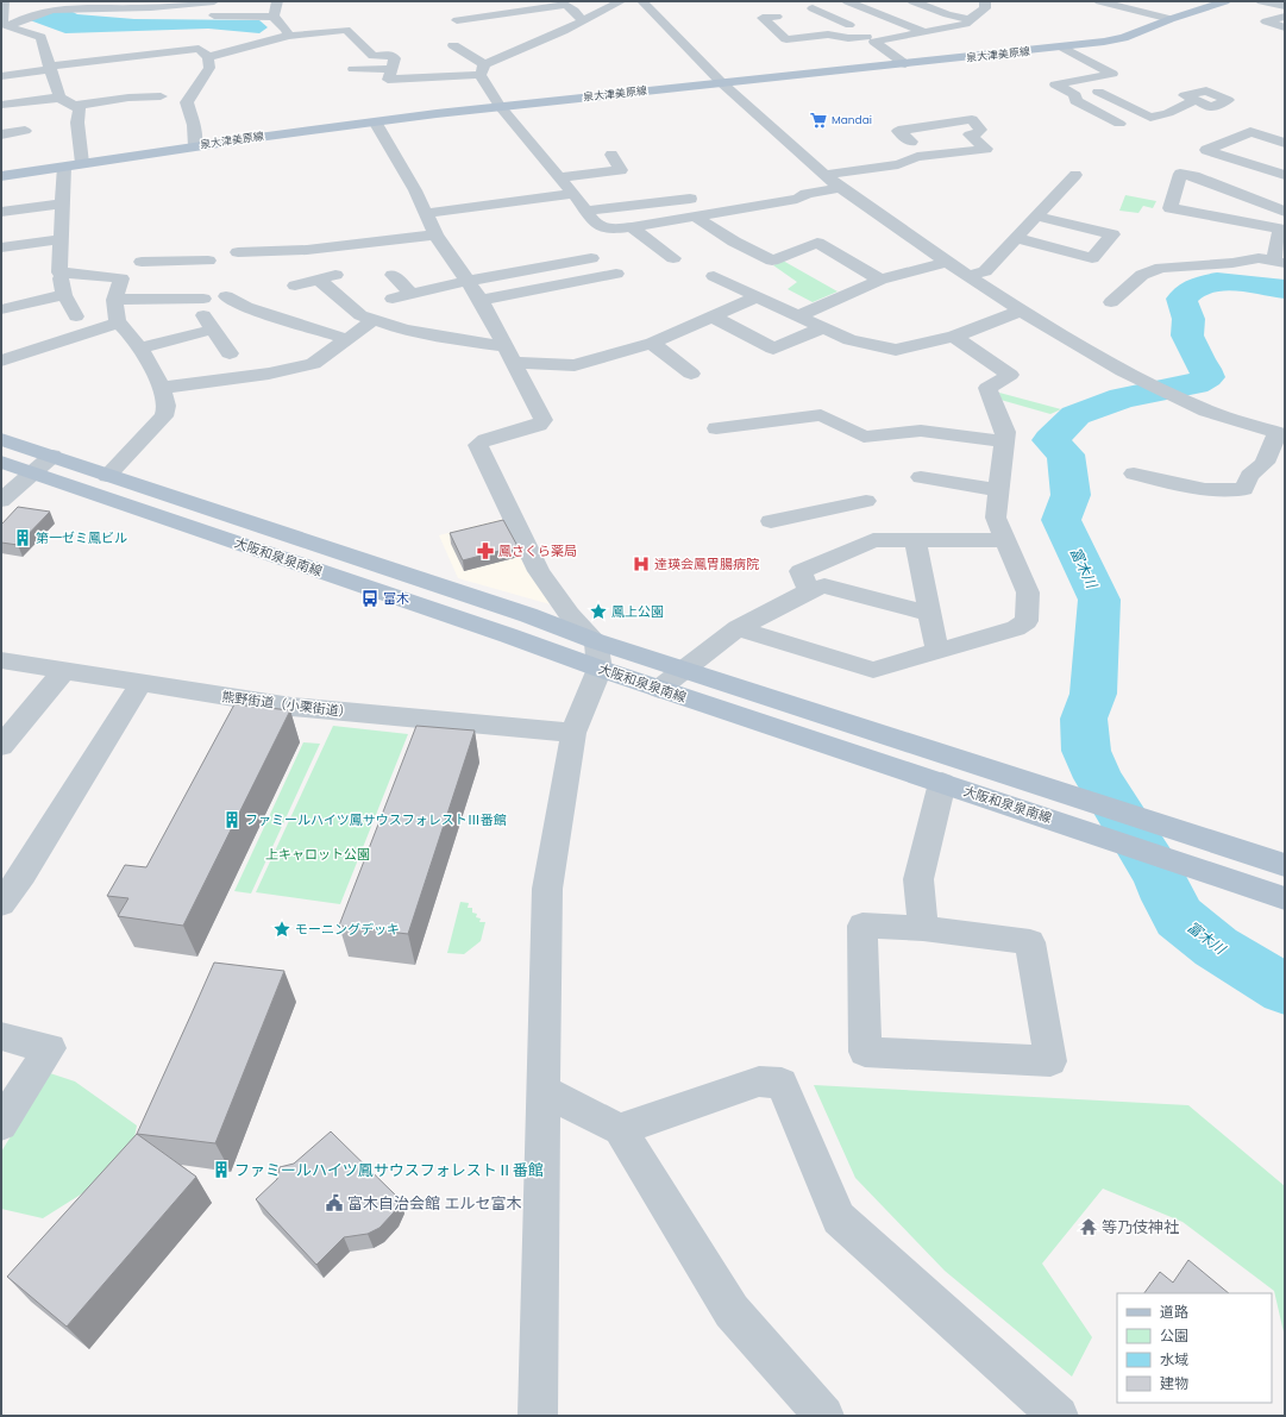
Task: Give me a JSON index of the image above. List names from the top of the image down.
{
  "streets": {
    "main road": ["泉大津美原線", "大阪和泉泉南線"],
    "street": ["熊野街道（小栗街道）"]
  },
  "water": ["富木川"],
  "parks": ["上キャロット公園"],
  "places": {
    "supermarket": ["Mandai"],
    "building": ["第一ゼミ鳳ビル", "ファミールハイツ鳳サウスフォレストⅢ番館", "ファミールハイツ鳳サウスフォレストⅡ番館"],
    "pharmacy": ["鳳さくら薬局"],
    "hospital": ["達瑛会鳳胃腸病院"],
    "bus stop": ["富木"],
    "place": ["鳳上公園", "モーニングデッキ"],
    "public building": ["富木自治会館 エルセ富木"],
    "temple": ["等乃伎神社"]
  },
  "legend": [
    "道路",
    "公園",
    "水域",
    "建物"
  ]
}
